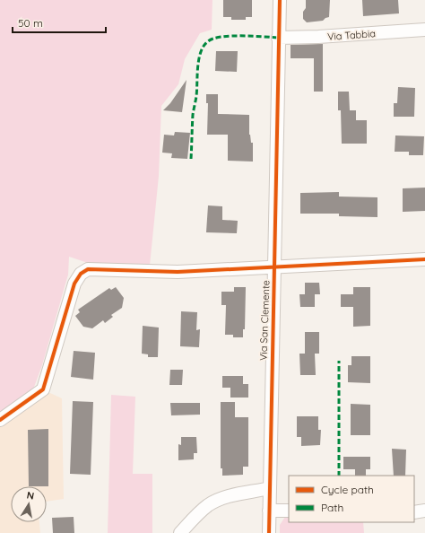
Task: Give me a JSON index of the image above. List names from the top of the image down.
{
  "streets": {
    "street": ["Via Tabbia", "Via San Clemente"]
  },
  "crossings": [
    ["Via Tabbia", "Via San Clemente"]
  ],
  "legend": ["Cycle path", "Path"],
  "scale_bar": "50 m",
  "north": "top"
}
